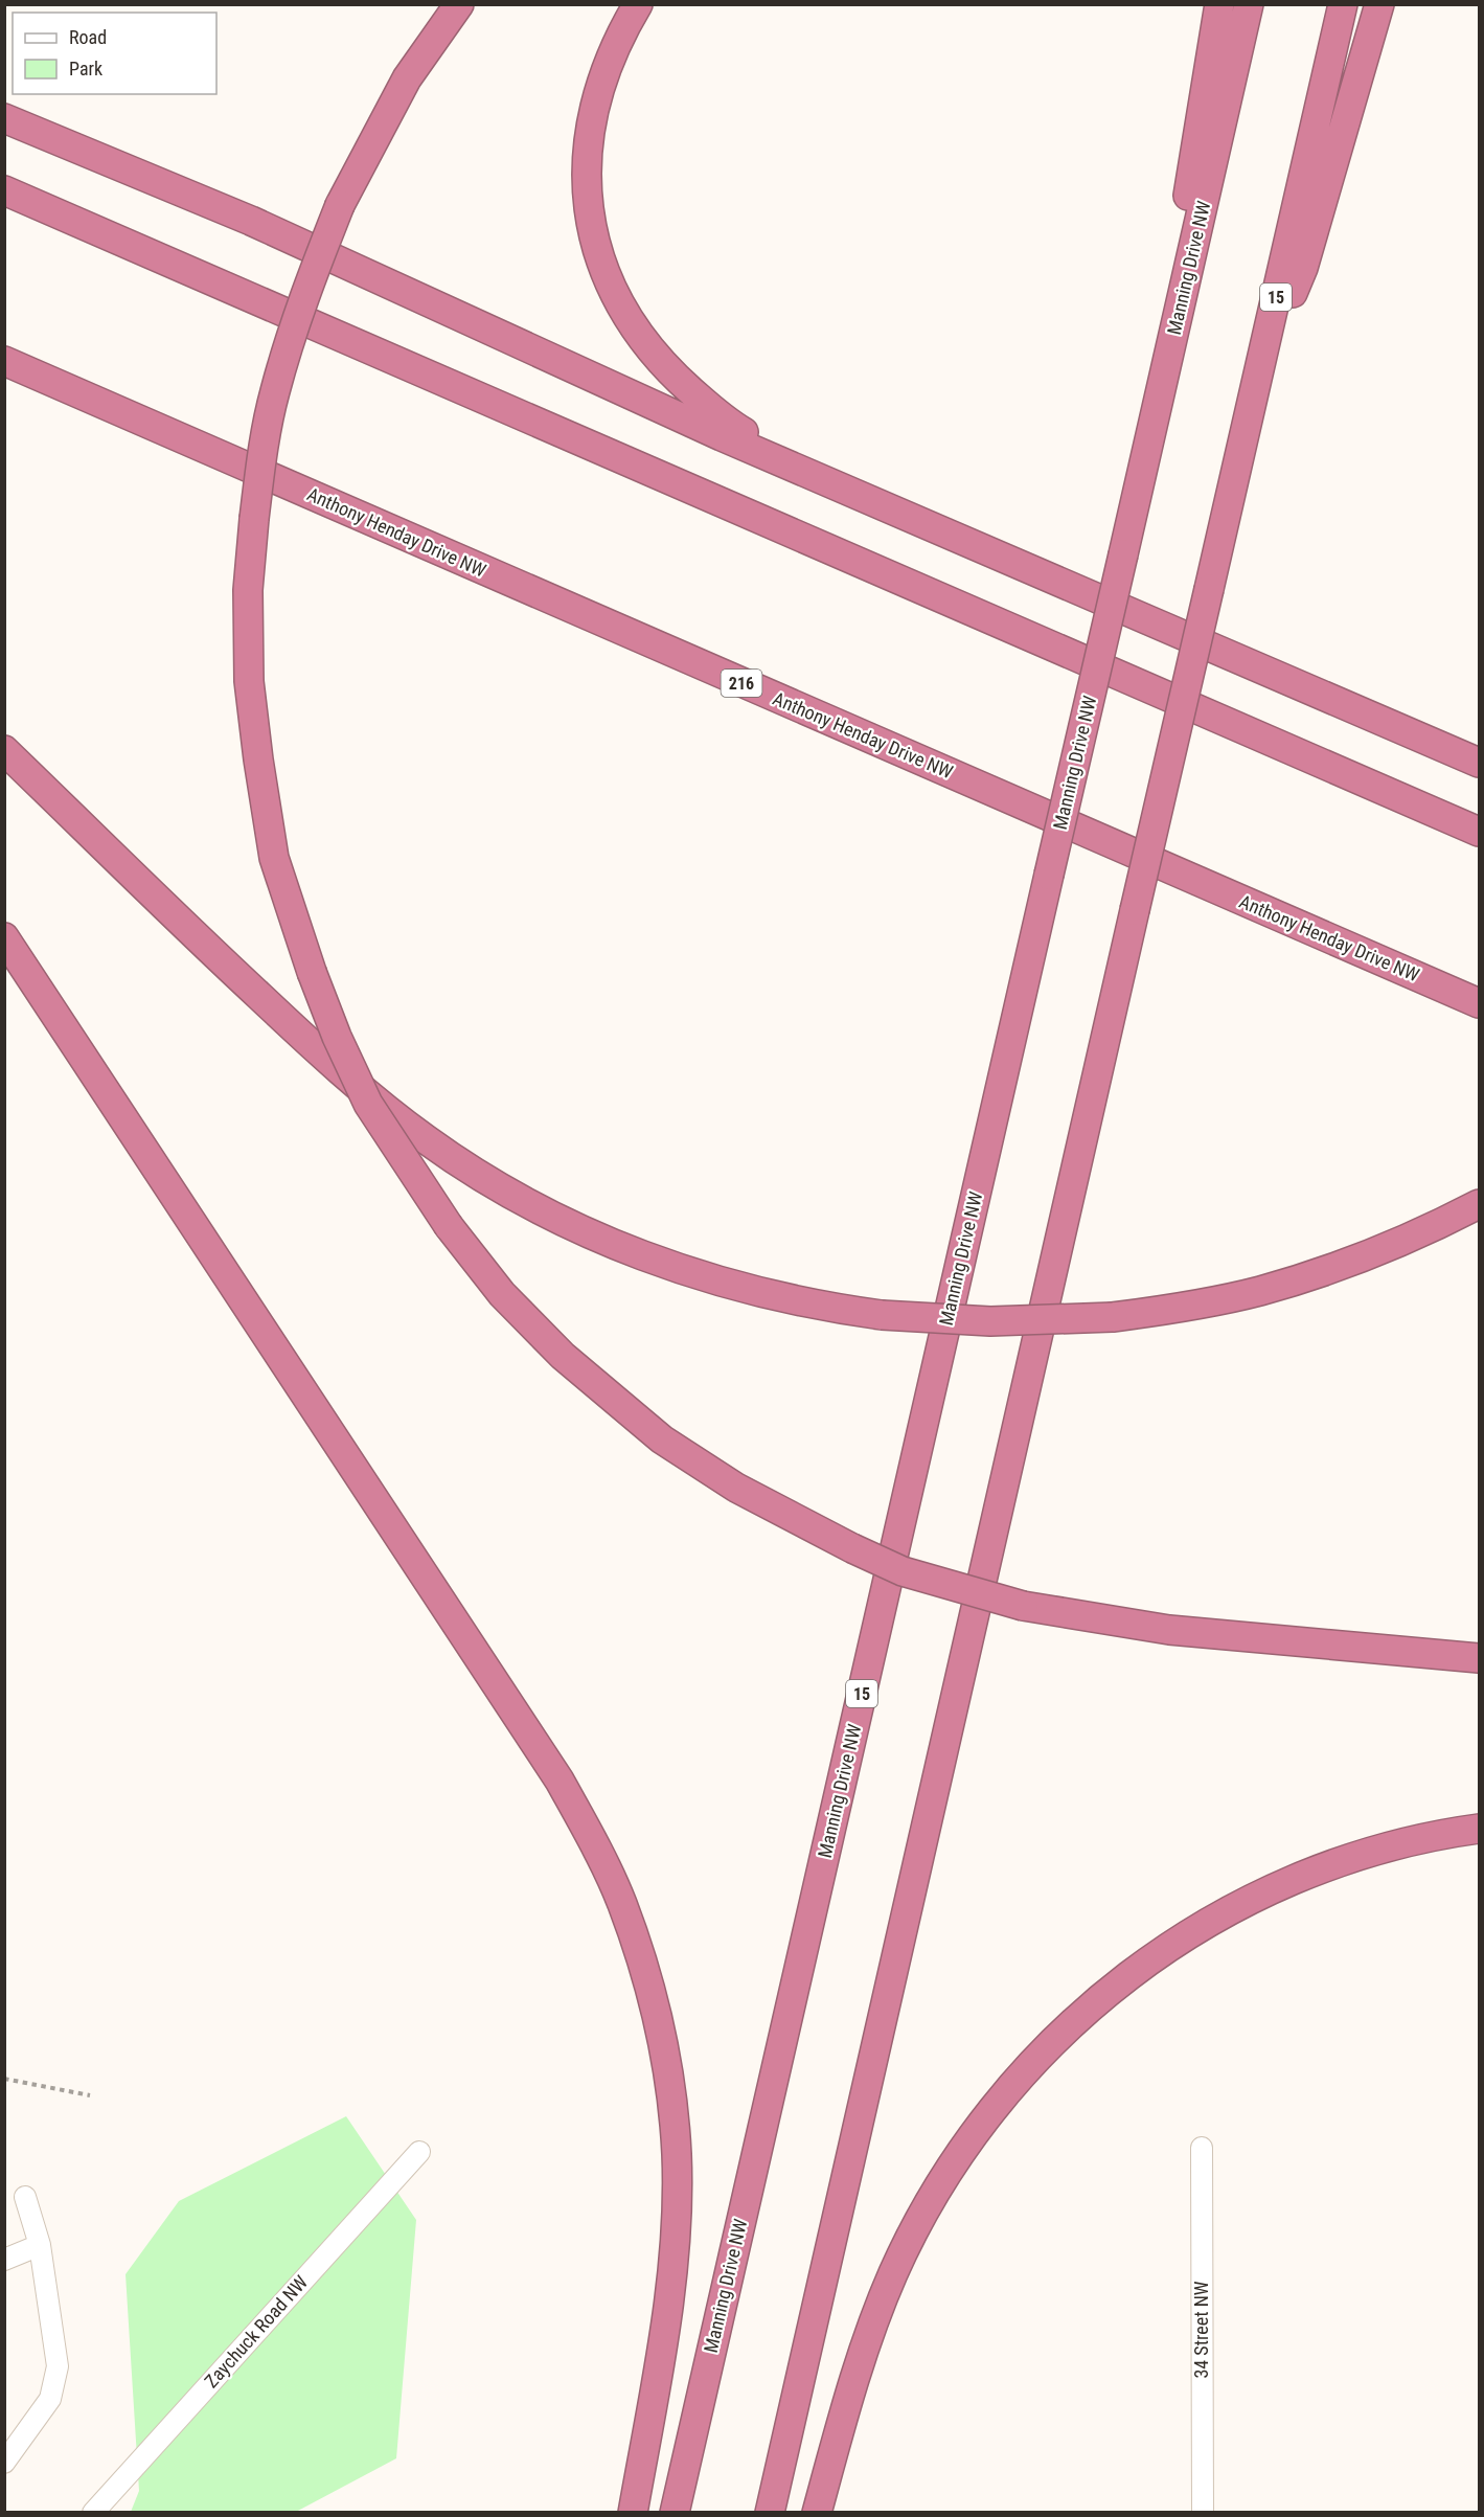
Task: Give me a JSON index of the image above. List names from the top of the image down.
{
  "streets": {
    "highway": [
      "Manning Drive NW",
      "15",
      "Anthony Henday Drive NW",
      "216"
    ],
    "street": ["34 Street NW", "Zaychuck Road NW"]
  },
  "legend": ["Road", "Park"]
}
